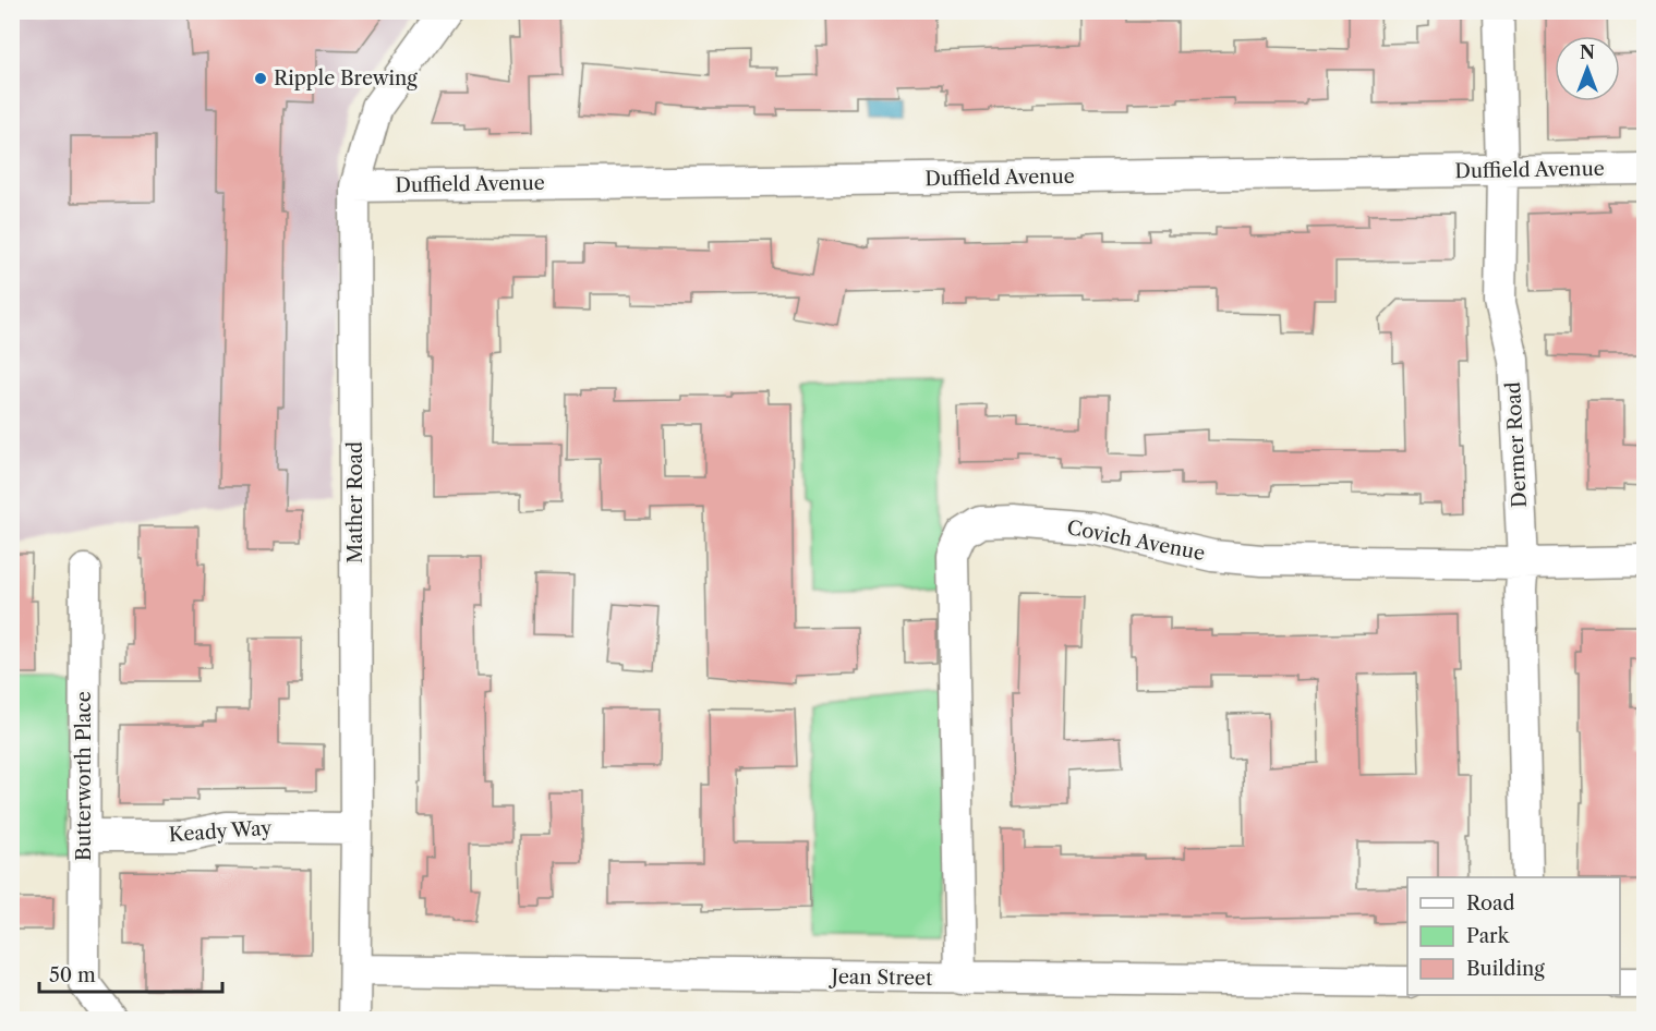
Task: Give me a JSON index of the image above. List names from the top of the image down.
{
  "streets": {
    "street": [
      "Duffield Avenue",
      "Dermer Road",
      "Mather Road",
      "Covich Avenue",
      "Butterworth Place",
      "Keady Way",
      "Jean Street"
    ]
  },
  "crossings": [
    ["Duffield Avenue", "Dermer Road"],
    ["Duffield Avenue", "Mather Road"],
    ["Dermer Road", "Covich Avenue"],
    ["Mather Road", "Keady Way"],
    ["Mather Road", "Jean Street"],
    ["Covich Avenue", "Jean Street"],
    ["Butterworth Place", "Keady Way"]
  ],
  "places": ["Ripple Brewing"],
  "legend": ["Road", "Park", "Building"],
  "scale_bar": "50 m",
  "north": "top"
}
